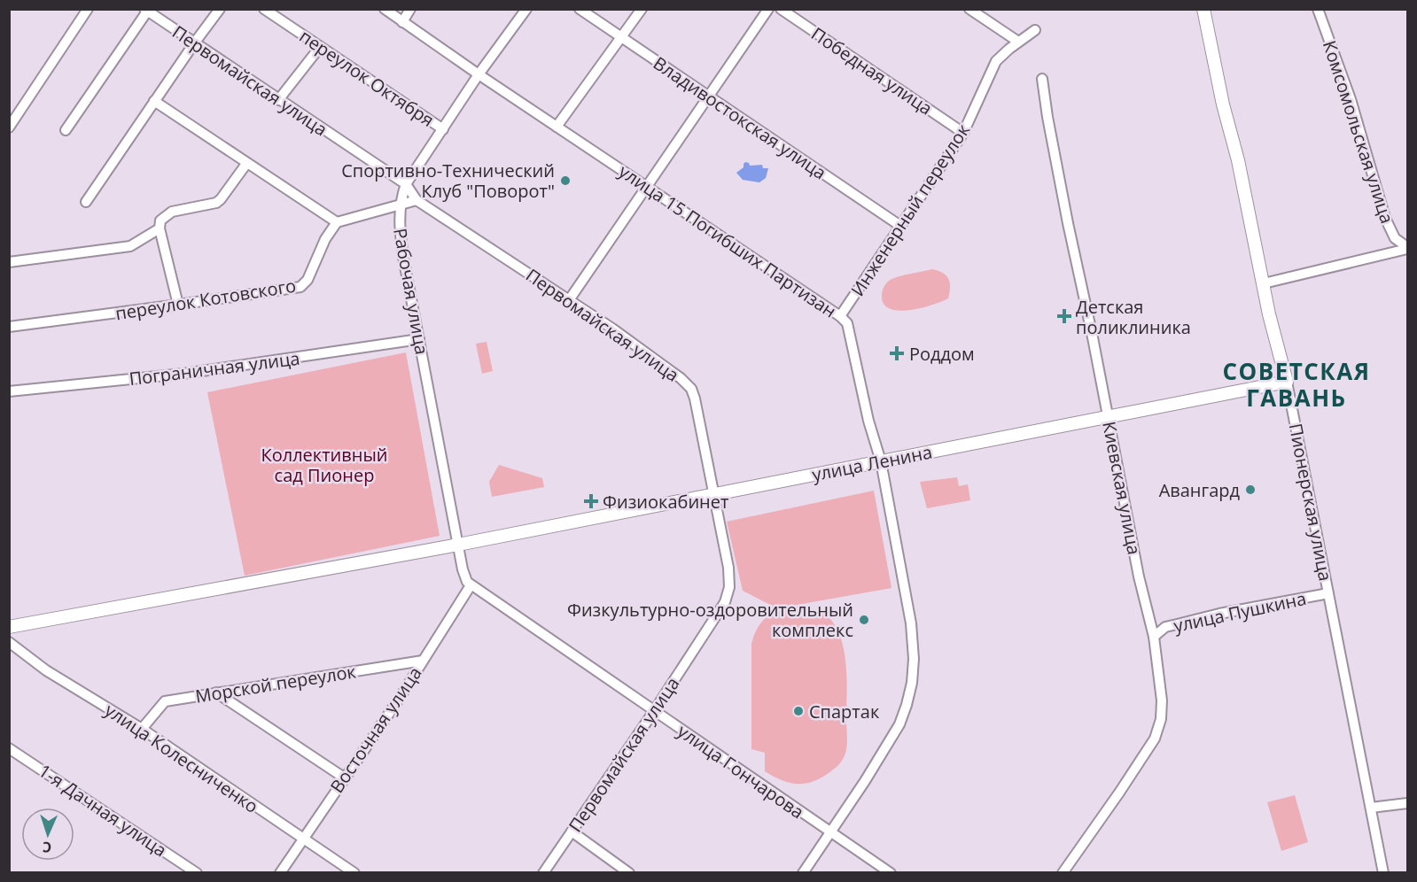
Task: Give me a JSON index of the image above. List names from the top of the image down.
{
  "streets": {
    "main road": ["улица Ленина", "Пионерская улица"],
    "street": [
      "Победная улица",
      "переулок Октября",
      "Первомайская улица",
      "Владивостокская улица",
      "Комсомольская улица",
      "Инженерный переулок",
      "улица 15 Погибших Партизан",
      "Рабочая улица",
      "переулок Котовского",
      "Пограничная улица",
      "Киевская улица",
      "улица Пушкина",
      "Морской переулок",
      "Восточная улица",
      "улица Колесниченко",
      "улица Гончарова",
      "1-я Дачная улица"
    ]
  },
  "crossings": [
    ["Победная улица", "Инженерный переулок"],
    ["переулок Октября", "Рабочая улица"],
    ["Первомайская улица", "Рабочая улица"],
    ["Первомайская улица", "улица Ленина"],
    ["Первомайская улица", "улица Гончарова"],
    ["Владивостокская улица", "Инженерный переулок"],
    ["Инженерный переулок", "улица 15 Погибших Партизан"],
    ["улица 15 Погибших Партизан", "Рабочая улица"],
    ["улица 15 Погибших Партизан", "улица Ленина"],
    ["улица 15 Погибших Партизан", "улица Гончарова"],
    ["Рабочая улица", "Пограничная улица"],
    ["Рабочая улица", "улица Ленина"],
    ["улица Ленина", "Киевская улица"],
    ["улица Ленина", "Пионерская улица"],
    ["Киевская улица", "улица Пушкина"],
    ["Пионерская улица", "улица Пушкина"],
    ["Морской переулок", "Восточная улица"],
    ["Морской переулок", "улица Колесниченко"],
    ["Восточная улица", "улица Колесниченко"],
    ["Восточная улица", "улица Гончарова"]
  ],
  "districts": ["СОВЕТСКАЯ ГАВАНЬ"],
  "parks": ["Коллективный сад Пионер"],
  "places": {
    "other": [
      "Спортивно-Технический Клуб \"Поворот\"",
      "Авангард",
      "Физкультурно-оздоровительный комплекс",
      "Спартак"
    ],
    "health": ["Детская поликлиника", "Роддом", "Физиокабинет"]
  },
  "north": "bottom"
}
